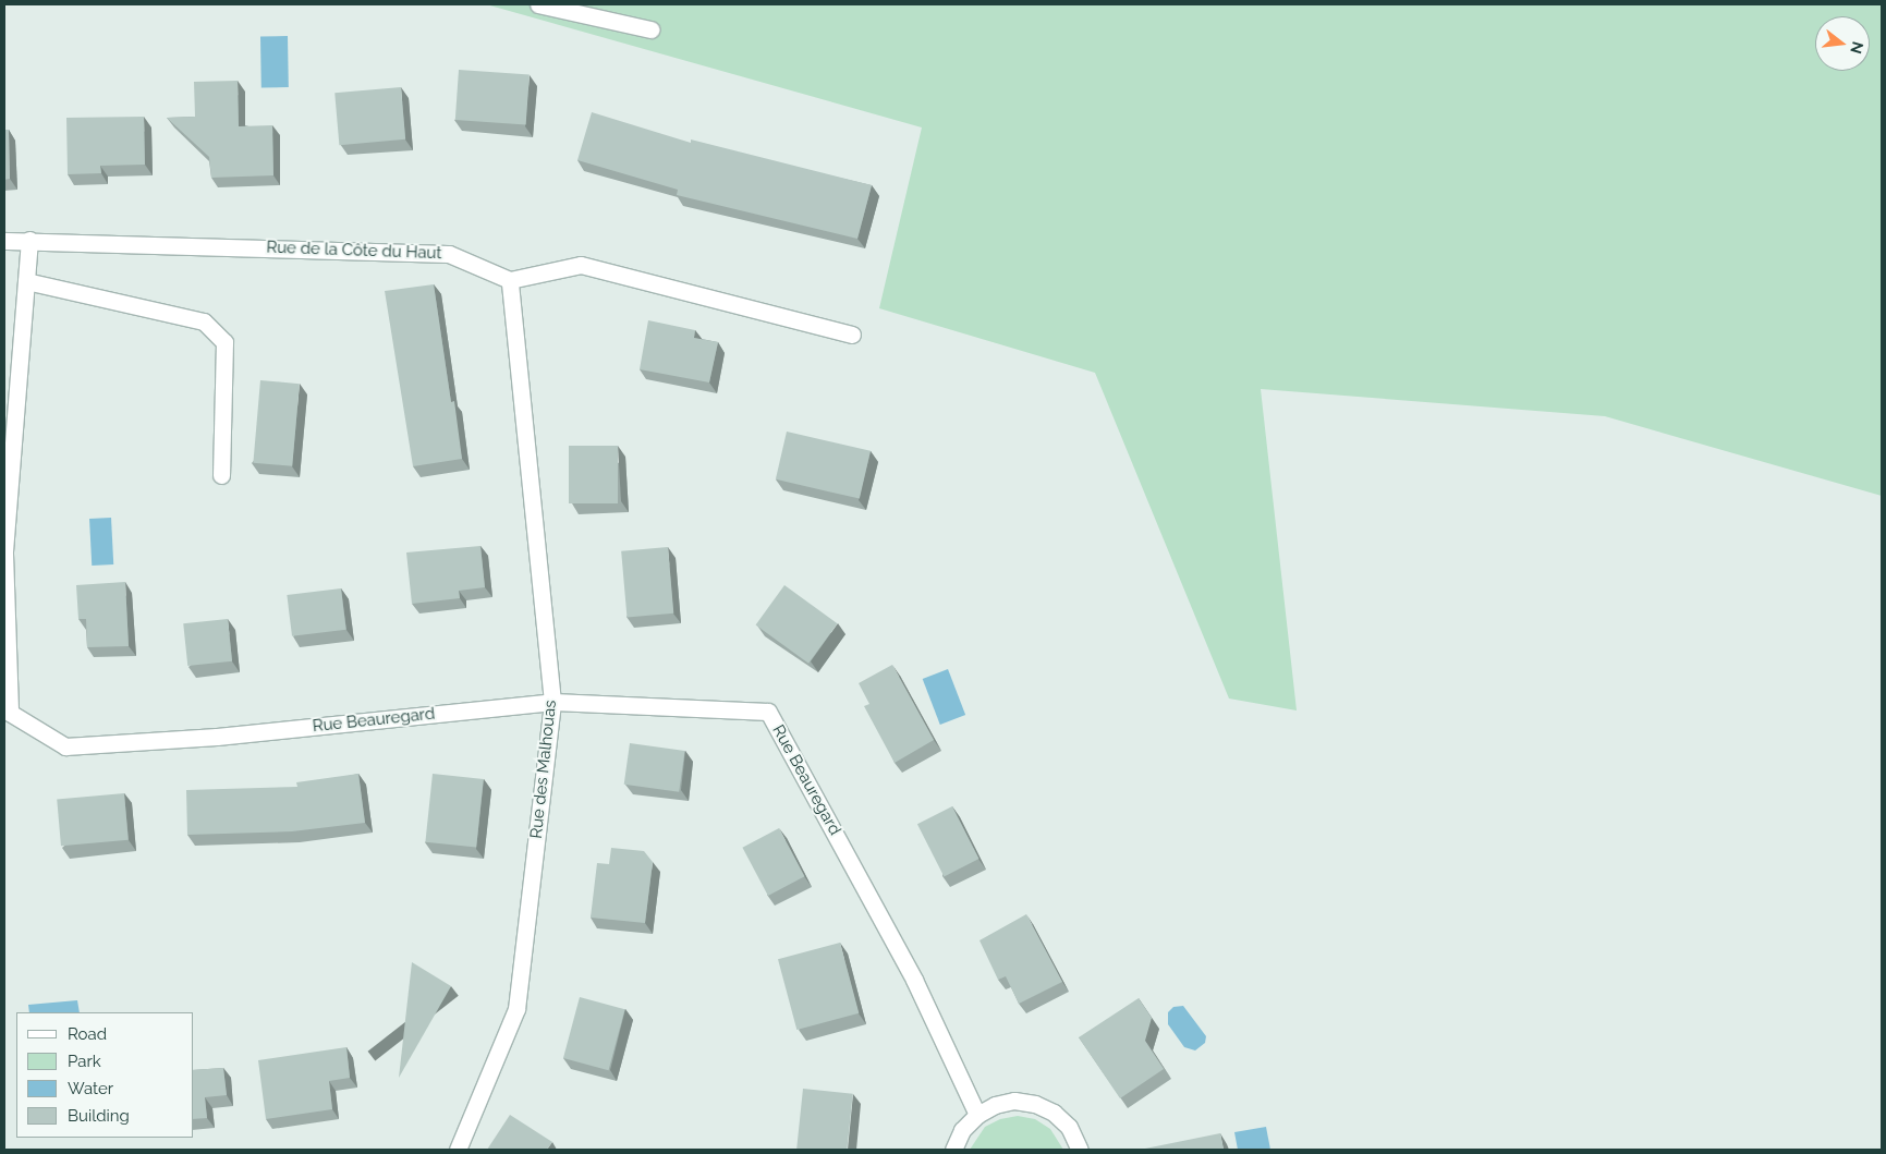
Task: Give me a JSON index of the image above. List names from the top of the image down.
{
  "streets": {
    "street": ["Rue de la Côte du Haut", "Rue Beauregard", "Rue des Malhouas"]
  },
  "crossings": [
    ["Rue de la Côte du Haut", "Rue Beauregard"],
    ["Rue de la Côte du Haut", "Rue des Malhouas"],
    ["Rue Beauregard", "Rue des Malhouas"]
  ],
  "legend": [
    "Road",
    "Park",
    "Water",
    "Building"
  ],
  "north": "right"
}
